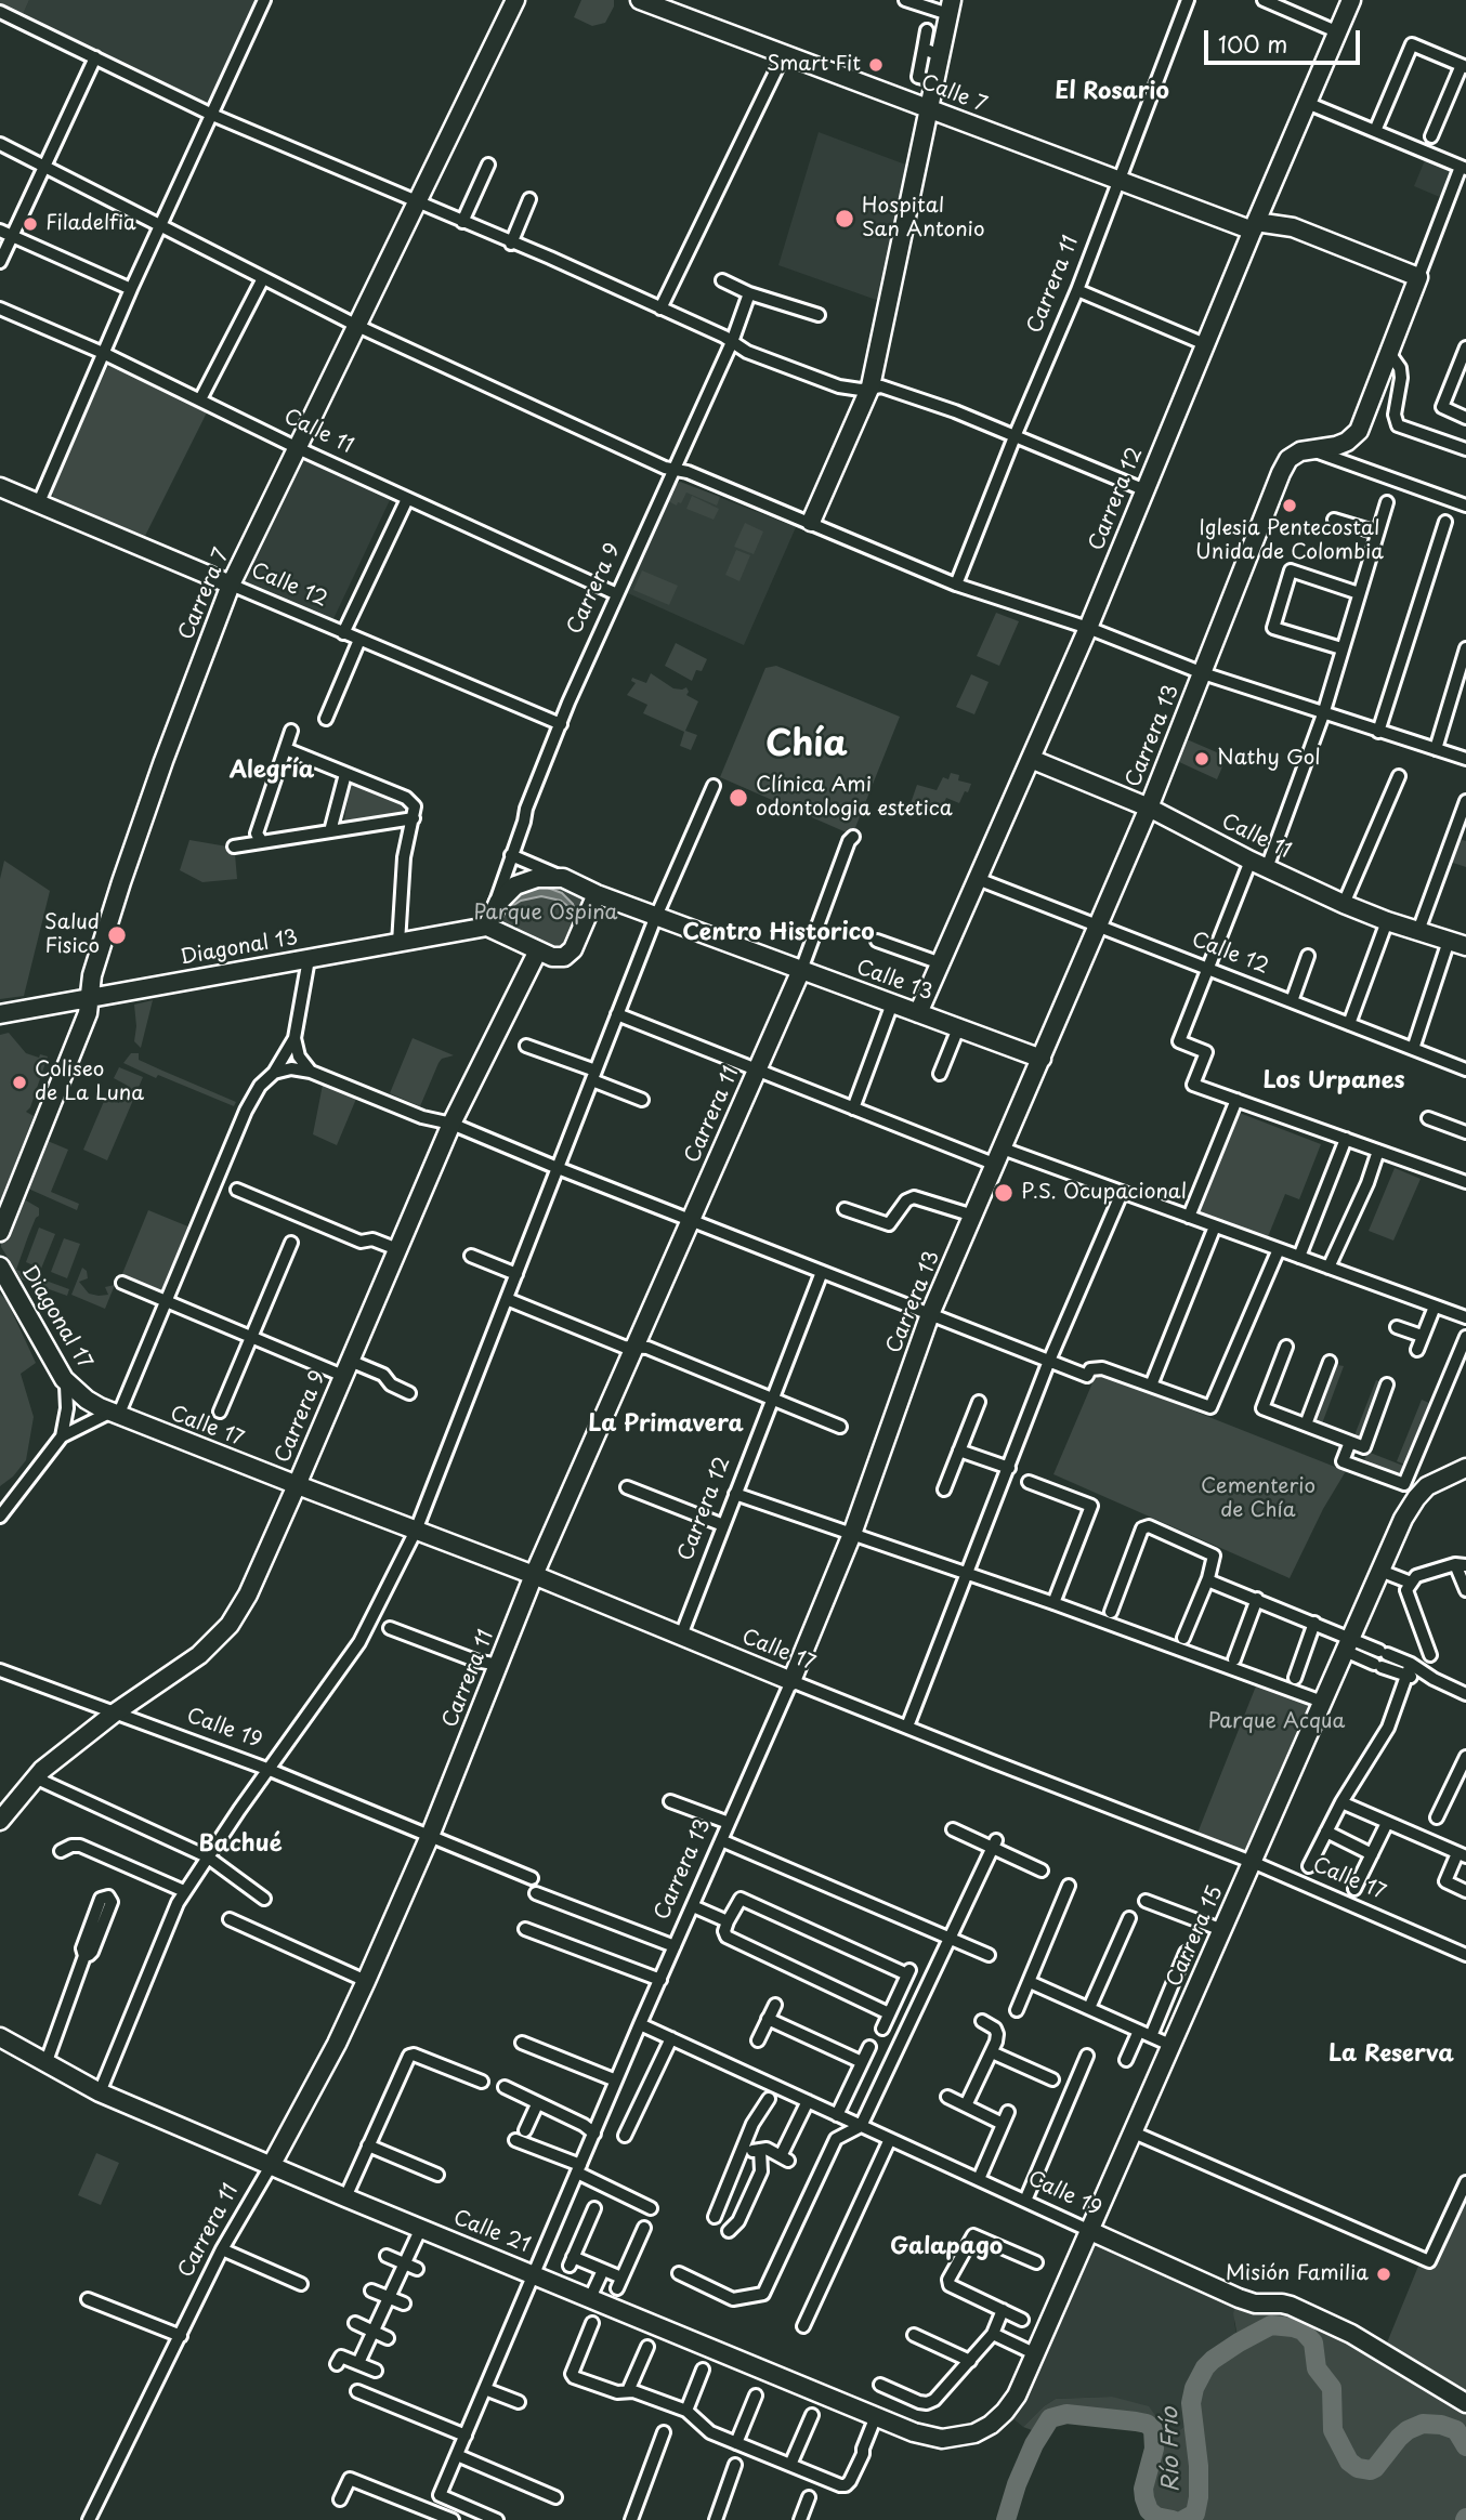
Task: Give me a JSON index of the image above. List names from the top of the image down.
{
  "streets": {
    "street": [
      "Calle 7",
      "Carrera 11",
      "Calle 11",
      "Carrera 12",
      "Calle 12",
      "Carrera 9",
      "Carrera 7",
      "Carrera 13",
      "Diagonal 13",
      "Calle 13",
      "Diagonal 17",
      "Calle 17",
      "Calle 19",
      "Carrera 15",
      "Calle 21"
    ]
  },
  "crossings": [
    ["Calle 7", "Carrera 11"],
    ["Calle 7", "Carrera 12"],
    ["Carrera 11", "Calle 13"],
    ["Carrera 11", "Calle 17"],
    ["Carrera 11", "Calle 19"],
    ["Carrera 11", "Calle 21"],
    ["Calle 11", "Carrera 12"],
    ["Calle 11", "Carrera 9"],
    ["Calle 11", "Carrera 7"],
    ["Calle 11", "Carrera 13"],
    ["Carrera 12", "Calle 12"],
    ["Carrera 12", "Calle 13"],
    ["Carrera 12", "Calle 17"],
    ["Calle 12", "Carrera 9"],
    ["Calle 12", "Carrera 7"],
    ["Calle 12", "Carrera 13"],
    ["Carrera 9", "Calle 13"],
    ["Carrera 9", "Calle 17"],
    ["Carrera 9", "Calle 19"],
    ["Carrera 7", "Diagonal 13"],
    ["Carrera 13", "Calle 13"],
    ["Carrera 13", "Calle 17"],
    ["Carrera 13", "Calle 19"],
    ["Carrera 13", "Calle 21"],
    ["Diagonal 17", "Calle 17"],
    ["Calle 17", "Carrera 15"],
    ["Calle 19", "Carrera 15"],
    ["Carrera 15", "Calle 21"]
  ],
  "districts": [
    "El Rosario",
    "Chía",
    "Alegría",
    "Centro Historico",
    "Los Urpanes",
    "La Primavera",
    "Bachué",
    "La Reserva",
    "Galapago"
  ],
  "water": ["Río Frío"],
  "parks": ["Parque Ospina", "Cementerio de Chía", "Parque Acqua"],
  "places": [
    "Smart Fit",
    "Hospital San Antonio",
    "Filadelfia",
    "Iglesia Pentecostal Unida de Colombia",
    "Nathy Gol",
    "Clínica Ami odontologia estetica",
    "Salud Fisico",
    "Coliseo de La Luna",
    "P.S. Ocupacional",
    "Misión Familia"
  ],
  "scale_bar": "100 m"
}
